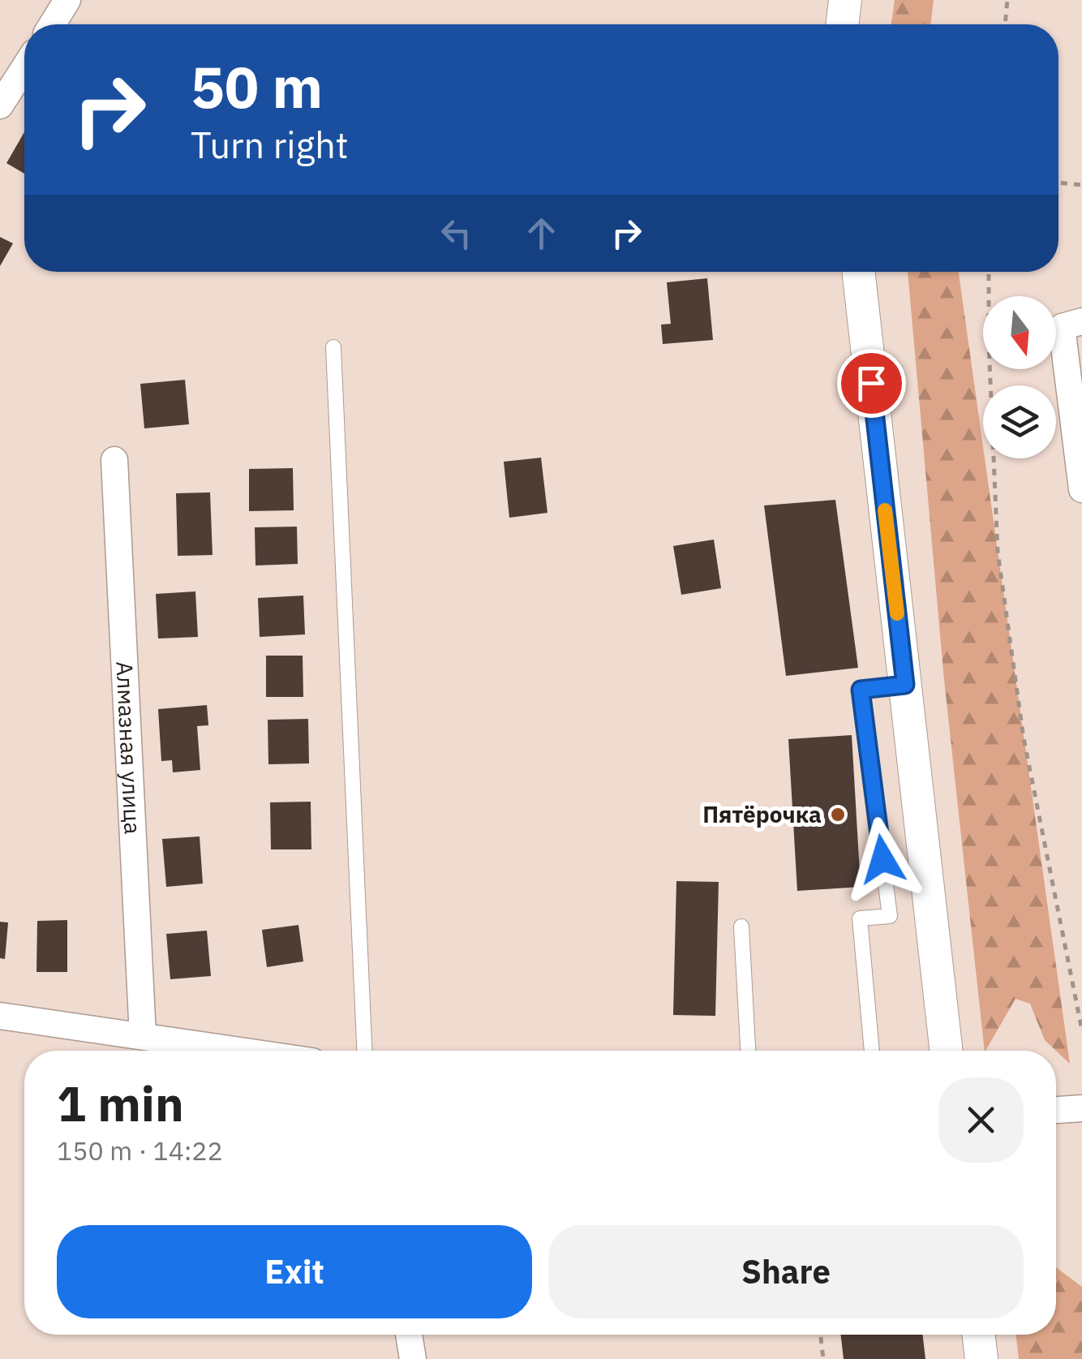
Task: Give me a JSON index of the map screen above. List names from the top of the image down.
{
  "streets": {
    "street": ["Алмазная улица"]
  },
  "places": ["Пятёрочка"],
  "north": "bottom",
  "page": {
    "turn": ["50 m", "Turn right"],
    "heading": ["1 min", "150 m · 14:22"],
    "buttons": ["Exit", "Share"]
  }
}
